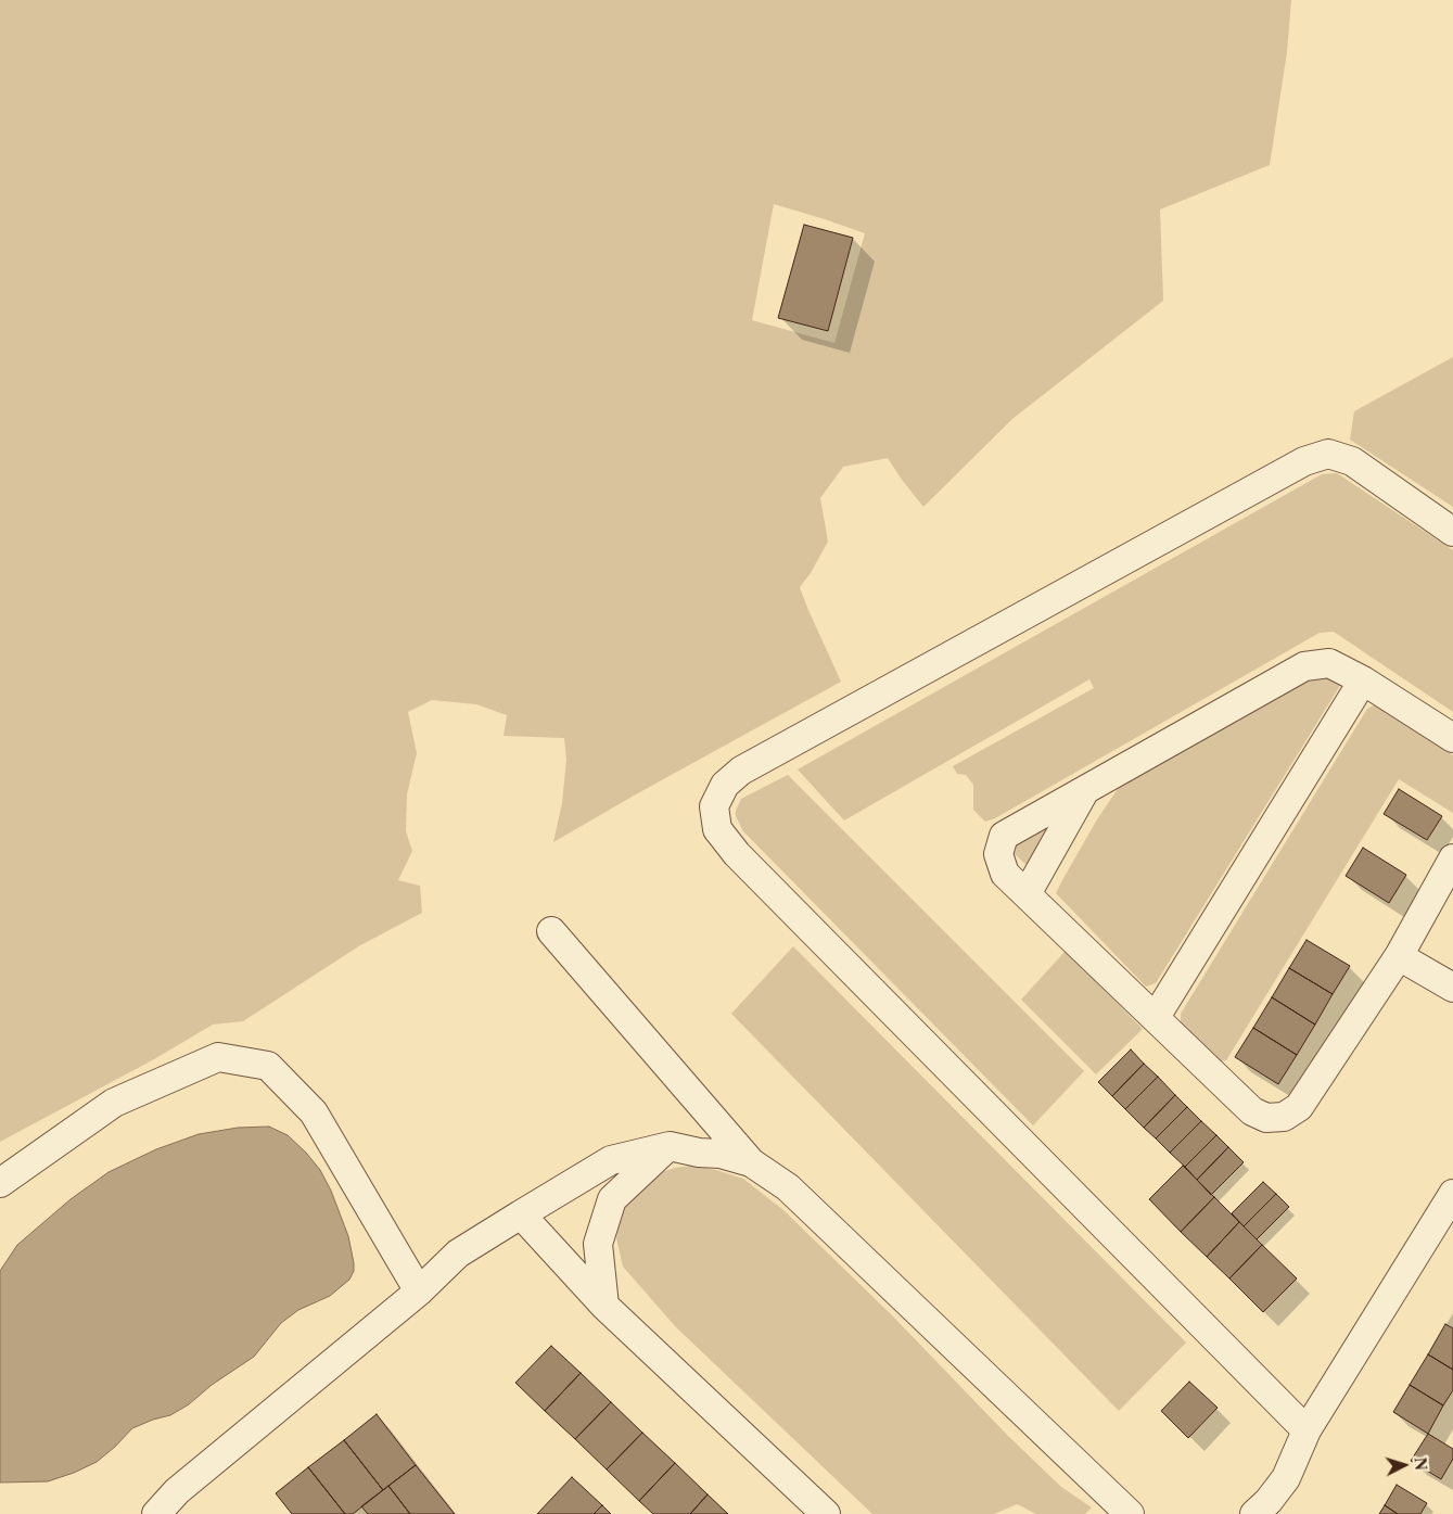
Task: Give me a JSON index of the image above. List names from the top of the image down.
{
  "north": "right"
}
